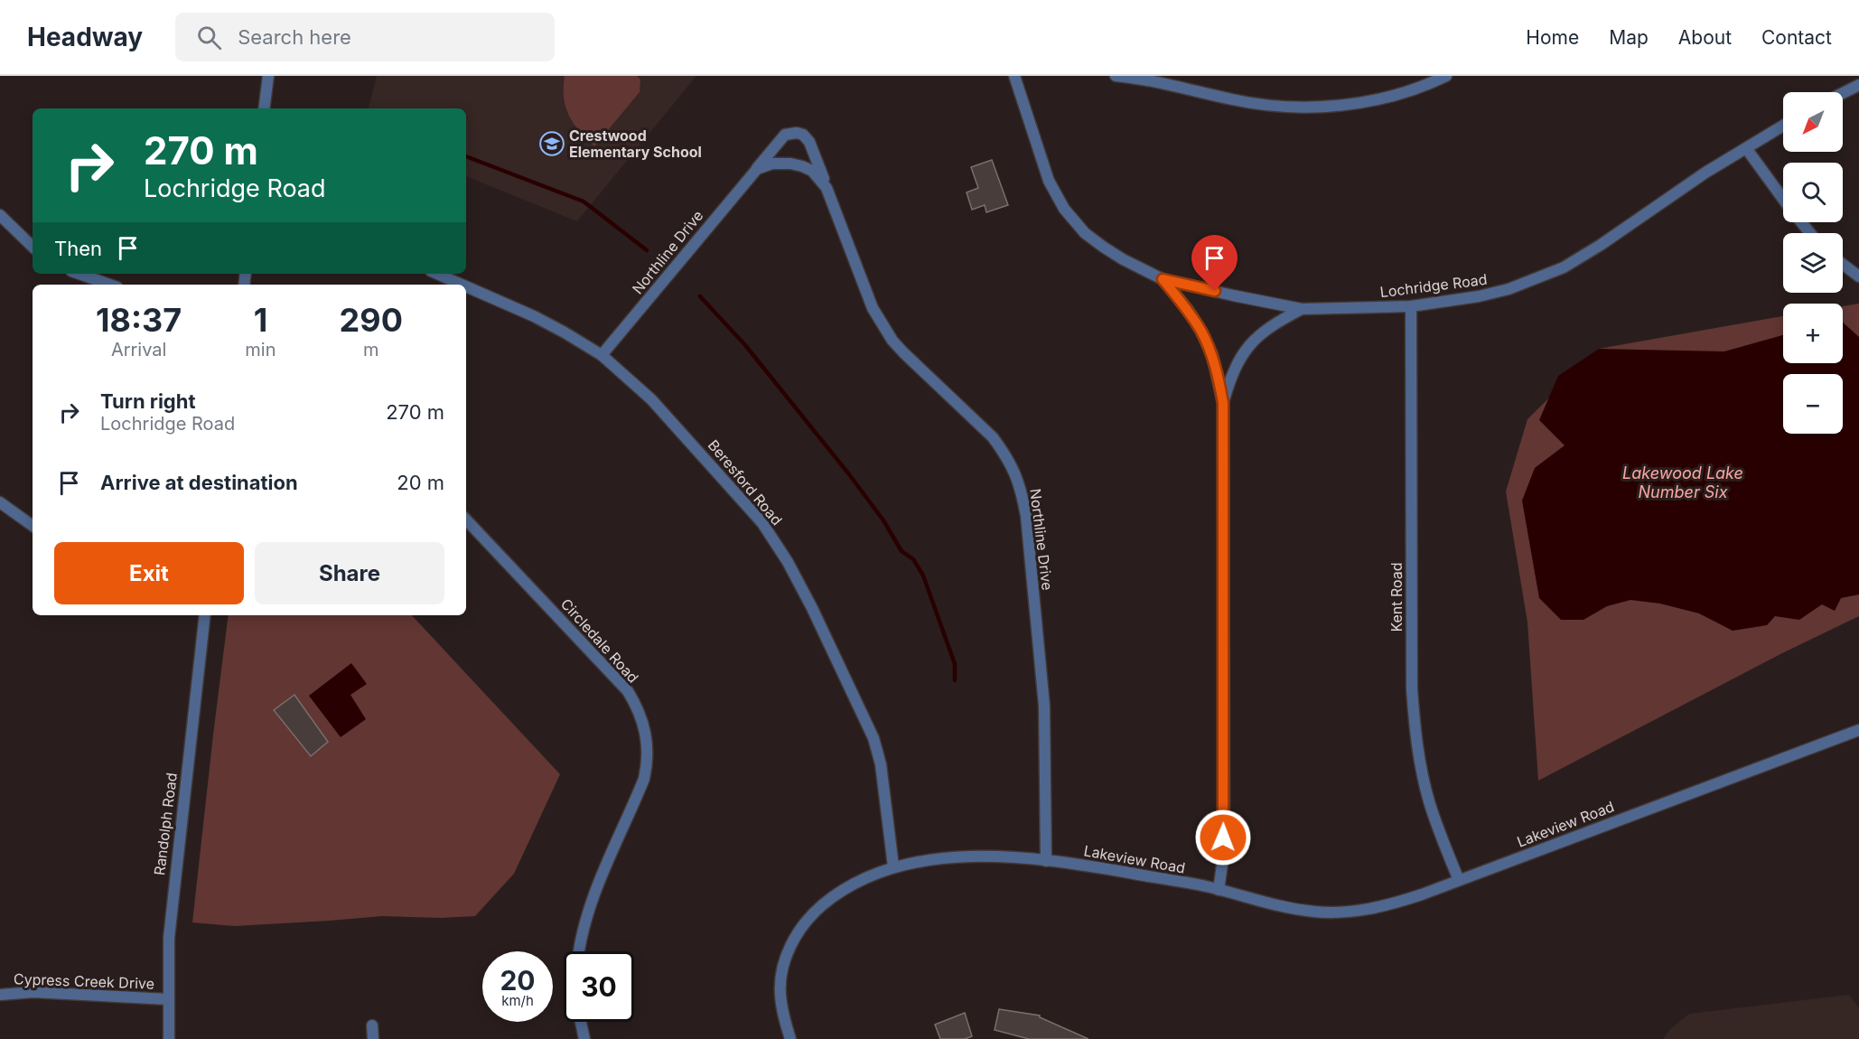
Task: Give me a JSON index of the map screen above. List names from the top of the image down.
{
  "streets": {
    "street": [
      "Northline Drive",
      "Lochridge Road",
      "Beresford Road",
      "Kent Road",
      "Circledale Road",
      "Randolph Road",
      "Lakeview Road",
      "Cypress Creek Drive"
    ]
  },
  "crossings": [
    ["Northline Drive", "Beresford Road"],
    ["Northline Drive", "Lakeview Road"],
    ["Lochridge Road", "Kent Road"],
    ["Beresford Road", "Lakeview Road"],
    ["Kent Road", "Lakeview Road"],
    ["Randolph Road", "Cypress Creek Drive"]
  ],
  "water": ["Lakewood Lake Number Six"],
  "places": {
    "school or university": ["Crestwood Elementary School"]
  },
  "north": "bottom left",
  "page": {
    "header": "Headway",
    "search": "Search here",
    "nav": [
      "Home",
      "Map",
      "About",
      "Contact"
    ],
    "map_buttons": ["+", "−"],
    "turn": ["270 m", "Lochridge Road"],
    "then": "Then",
    "eta": [
      "18:37",
      "Arrival",
      "1",
      "min",
      "290",
      "m"
    ],
    "list": [
      {
        "name": "Turn right",
        "note": "Lochridge Road",
        "value": "270 m"
      },
      {
        "name": "Arrive at destination",
        "value": "20 m"
      }
    ],
    "buttons": ["Exit", "Share"],
    "speed": "20 km/h",
    "limit": "30"
  }
}
